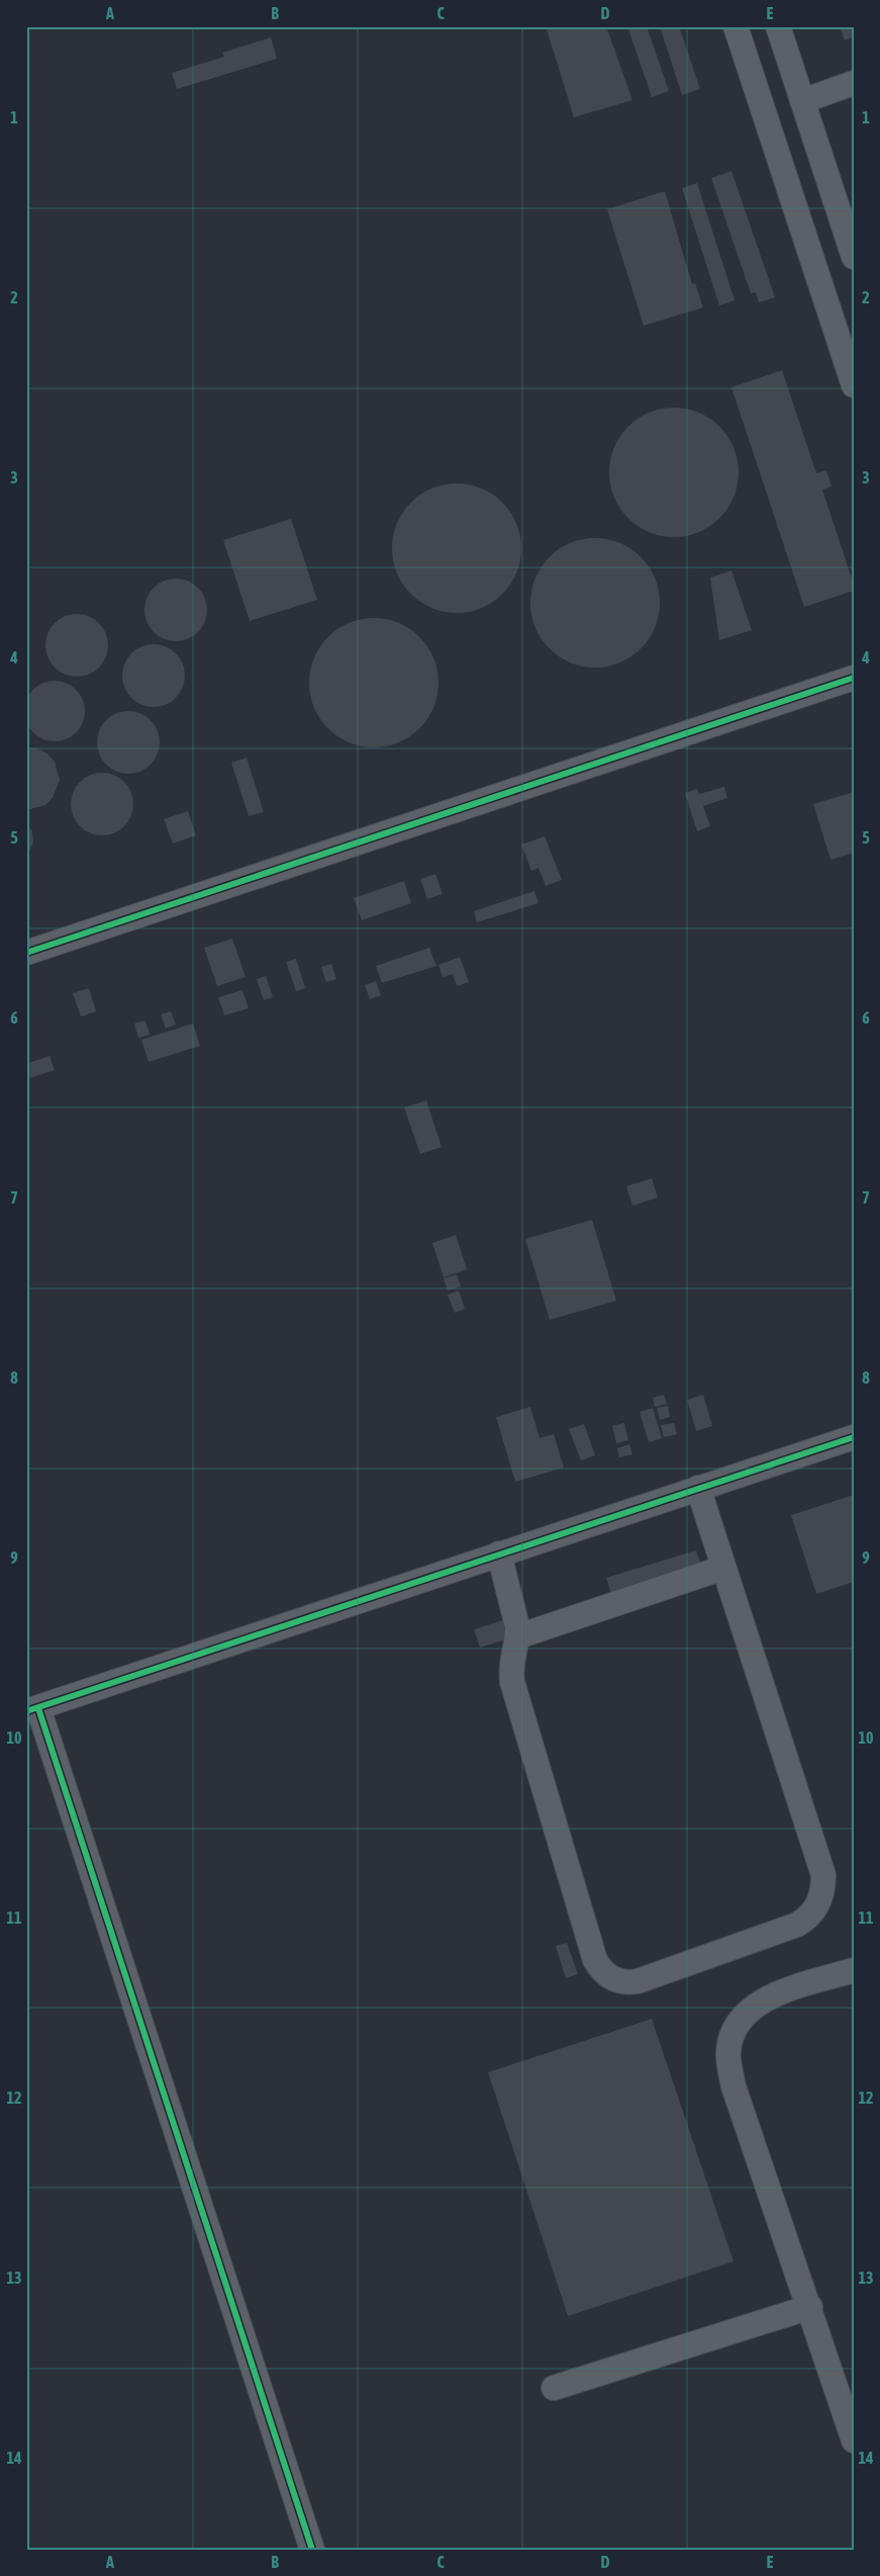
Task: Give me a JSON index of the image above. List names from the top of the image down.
{
  "grid": {
    "columns": [
      "A",
      "B",
      "C",
      "D",
      "E"
    ],
    "rows": [
      "1",
      "2",
      "3",
      "4",
      "5",
      "6",
      "7",
      "8",
      "9",
      "10",
      "11",
      "12",
      "13",
      "14"
    ]
  }
}
